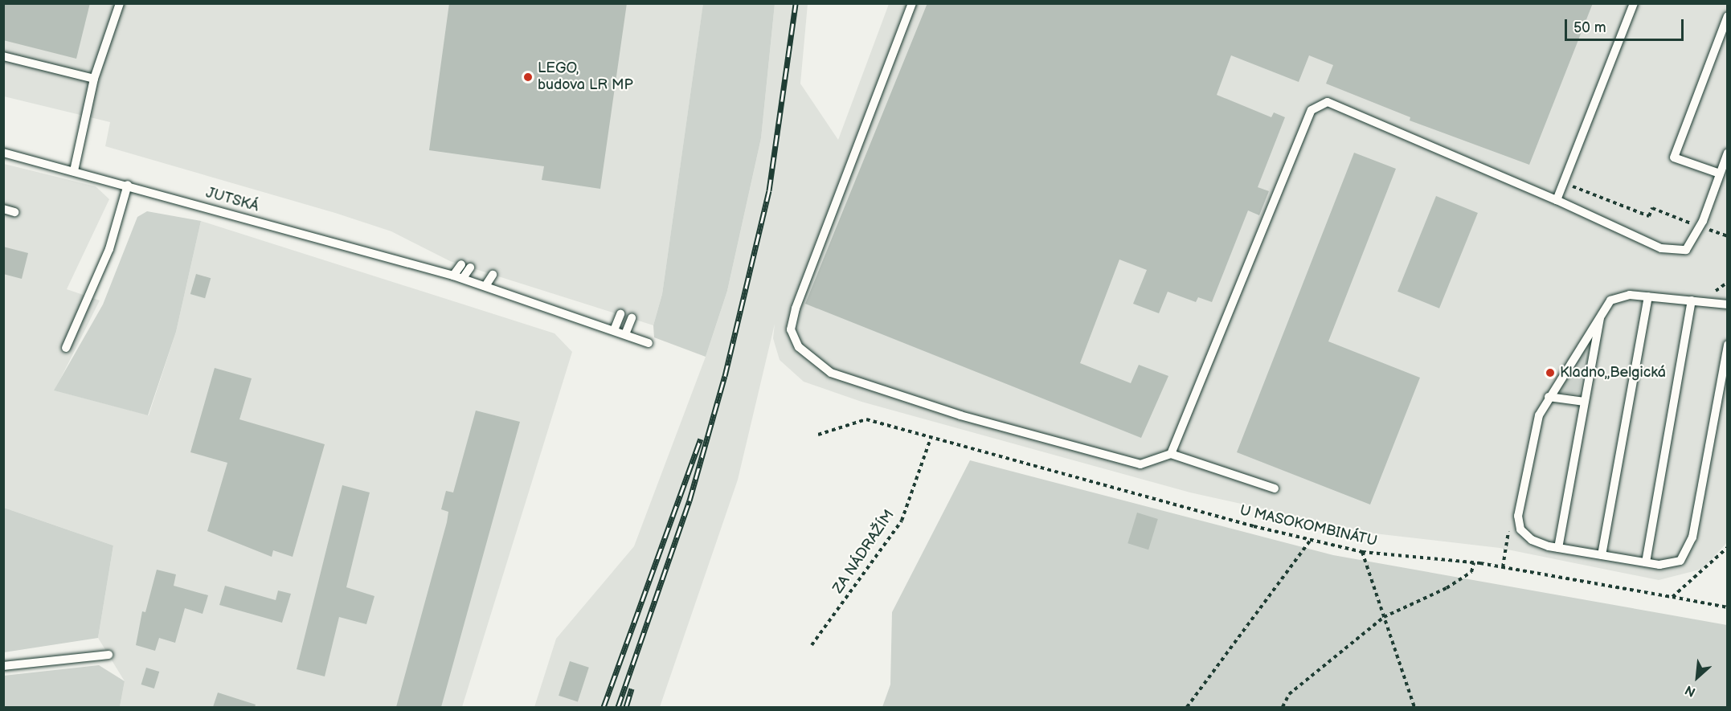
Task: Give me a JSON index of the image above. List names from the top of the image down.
{
  "streets": {
    "lane": ["JUTSKÁ"],
    "path": ["U MASOKOMBINÁTU", "ZA NÁDRAŽÍM"]
  },
  "crossings": [
    ["U MASOKOMBINÁTU", "ZA NÁDRAŽÍM"]
  ],
  "places": ["LEGO, budova LR MP", "Kladno,,Belgická"],
  "scale_bar": "50 m",
  "north": "bottom left"
}
